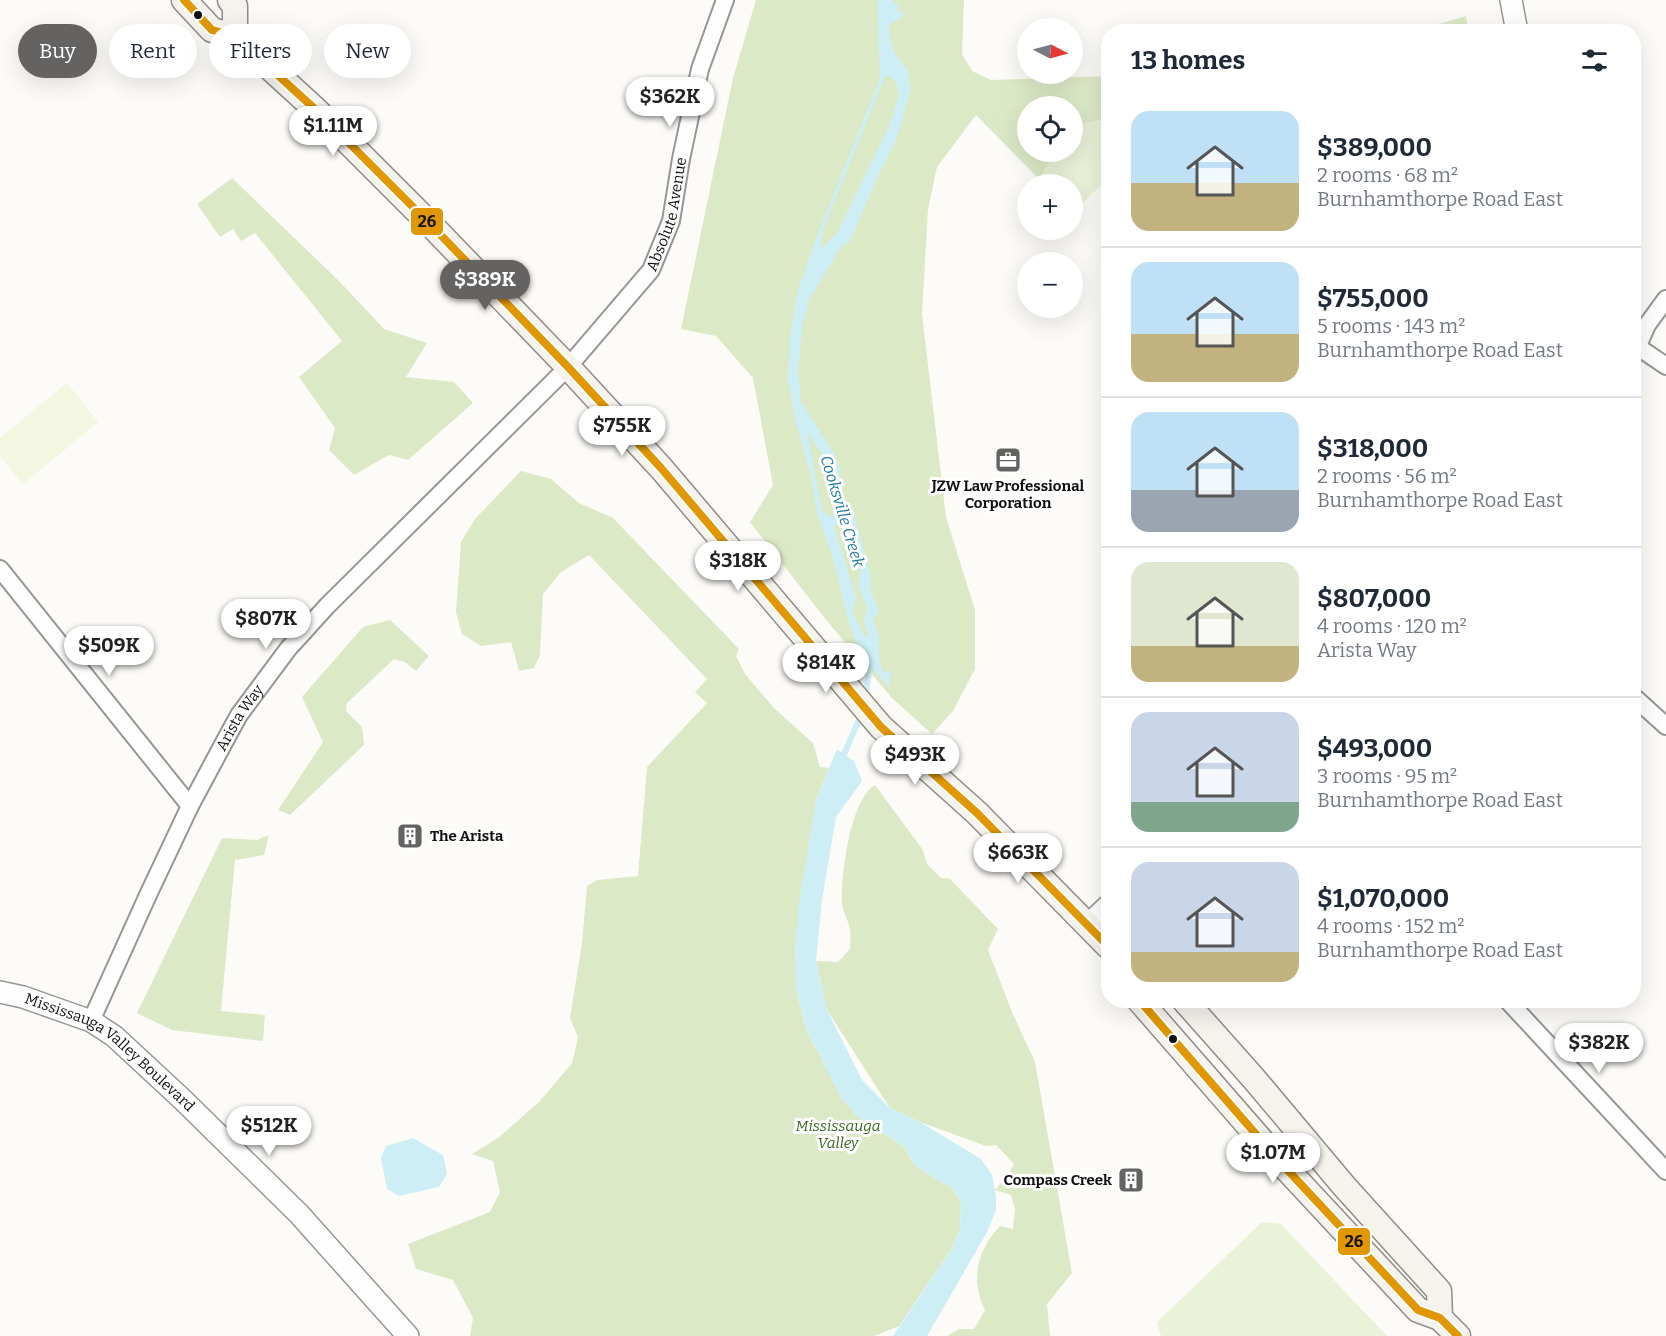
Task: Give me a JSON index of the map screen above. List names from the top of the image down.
{
  "streets": {
    "street": ["Absolute Avenue", "Arista Way", "Mississauga Valley Boulevard"]
  },
  "crossings": [
    ["Absolute Avenue", "Arista Way"],
    ["Arista Way", "Mississauga Valley Boulevard"]
  ],
  "water": ["Cooksville Creek"],
  "parks": ["Mississauga Valley"],
  "places": {
    "office": ["JZW Law Professional Corporation"],
    "building": ["The Arista", "Compass Creek"]
  },
  "lines": ["transit line 26"],
  "north": "right",
  "page": {
    "map_buttons": ["+", "−"],
    "chip": [
      "Buy",
      "Rent",
      "Filters",
      "New"
    ],
    "heading": "13 homes",
    "price": [
      "$362K",
      "$1.11M",
      "$389K",
      "$755K",
      "$318K",
      "$807K",
      "$509K",
      "$814K",
      "$493K",
      "$663K",
      "$382K",
      "$512K",
      "$1.07M"
    ],
    "list": [
      {
        "name": "$389,000",
        "note": "2 rooms · 68 m² · Burnhamthorpe Road East"
      },
      {
        "name": "$755,000",
        "note": "5 rooms · 143 m² · Burnhamthorpe Road East"
      },
      {
        "name": "$318,000",
        "note": "2 rooms · 56 m² · Burnhamthorpe Road East"
      },
      {
        "name": "$807,000",
        "note": "4 rooms · 120 m² · Arista Way"
      },
      {
        "name": "$493,000",
        "note": "3 rooms · 95 m² · Burnhamthorpe Road East"
      },
      {
        "name": "$1,070,000",
        "note": "4 rooms · 152 m² · Burnhamthorpe Road East"
      }
    ]
  }
}
